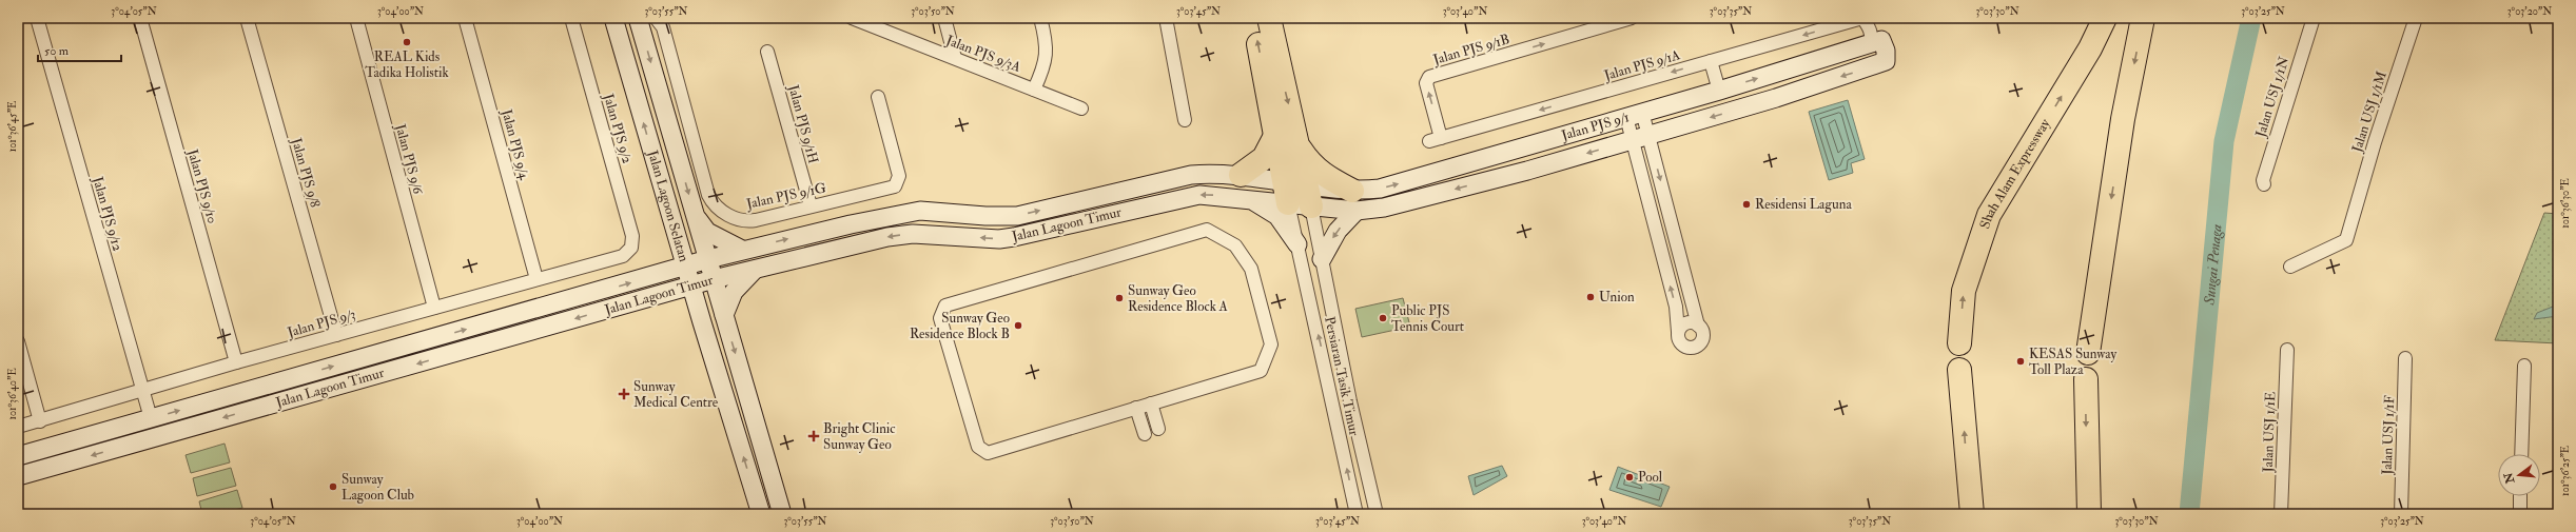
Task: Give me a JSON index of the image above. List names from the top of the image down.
{
  "streets": {
    "highway": ["Shah Alam Expressway"],
    "main road": ["Jalan PJS 9/1", "Jalan Lagoon Selatan", "Jalan Lagoon Timur"],
    "street": [
      "Jalan PJS 9/1B",
      "Jalan PJS 9/3A",
      "Jalan PJS 9/1A",
      "Jalan USJ 1/1N",
      "Jalan USJ 1/1M",
      "Jalan PJS 9/1H",
      "Jalan PJS 9/2",
      "Jalan PJS 9/4",
      "Jalan PJS 9/6",
      "Jalan PJS 9/8",
      "Jalan PJS 9/10",
      "Jalan PJS 9/1G",
      "Jalan PJS 9/12",
      "Jalan PJS 9/3",
      "Persiaran Tasik Timur",
      "Jalan USJ 1/1E",
      "Jalan USJ 1/1F"
    ]
  },
  "crossings": [
    ["Jalan PJS 9/1B", "Jalan PJS 9/1A"],
    ["Jalan PJS 9/1H", "Jalan PJS 9/1G"],
    ["Jalan PJS 9/1", "Jalan Lagoon Timur"],
    ["Jalan PJS 9/1", "Persiaran Tasik Timur"],
    ["Jalan PJS 9/2", "Jalan PJS 9/3"],
    ["Jalan PJS 9/4", "Jalan PJS 9/3"],
    ["Jalan PJS 9/6", "Jalan PJS 9/3"],
    ["Jalan PJS 9/8", "Jalan PJS 9/3"],
    ["Jalan PJS 9/10", "Jalan PJS 9/3"],
    ["Jalan Lagoon Selatan", "Jalan Lagoon Timur"],
    ["Jalan PJS 9/12", "Jalan Lagoon Timur"],
    ["Jalan PJS 9/12", "Jalan PJS 9/3"],
    ["Jalan Lagoon Timur", "Persiaran Tasik Timur"]
  ],
  "one_way": ["Jalan PJS 9/1B", "Jalan PJS 9/1A"],
  "water": ["Sungai Penaga"],
  "places": {
    "other": [
      "REAL Kids Tadika Holistik",
      "Residensi Laguna",
      "Union",
      "Sunway Geo Residence Block A",
      "Public PJS Tennis Court",
      "Sunway Geo Residence Block B",
      "KESAS Sunway Toll Plaza",
      "Pool",
      "Sunway Lagoon Club"
    ],
    "health": ["Sunway Medical Centre", "Bright Clinic Sunway Geo"]
  },
  "scale_bar": "50 m",
  "north": "left",
  "coordinates": [
    "3°04'05\"N",
    "3°04'00\"N",
    "3°03'55\"N",
    "3°03'50\"N",
    "3°03'45\"N",
    "3°03'40\"N",
    "3°03'35\"N",
    "3°03'30\"N",
    "3°03'25\"N",
    "3°03'20\"N",
    "101°36'45\"E",
    "101°36'30\"E",
    "101°36'40\"E",
    "101°36'25\"E"
  ]
}
